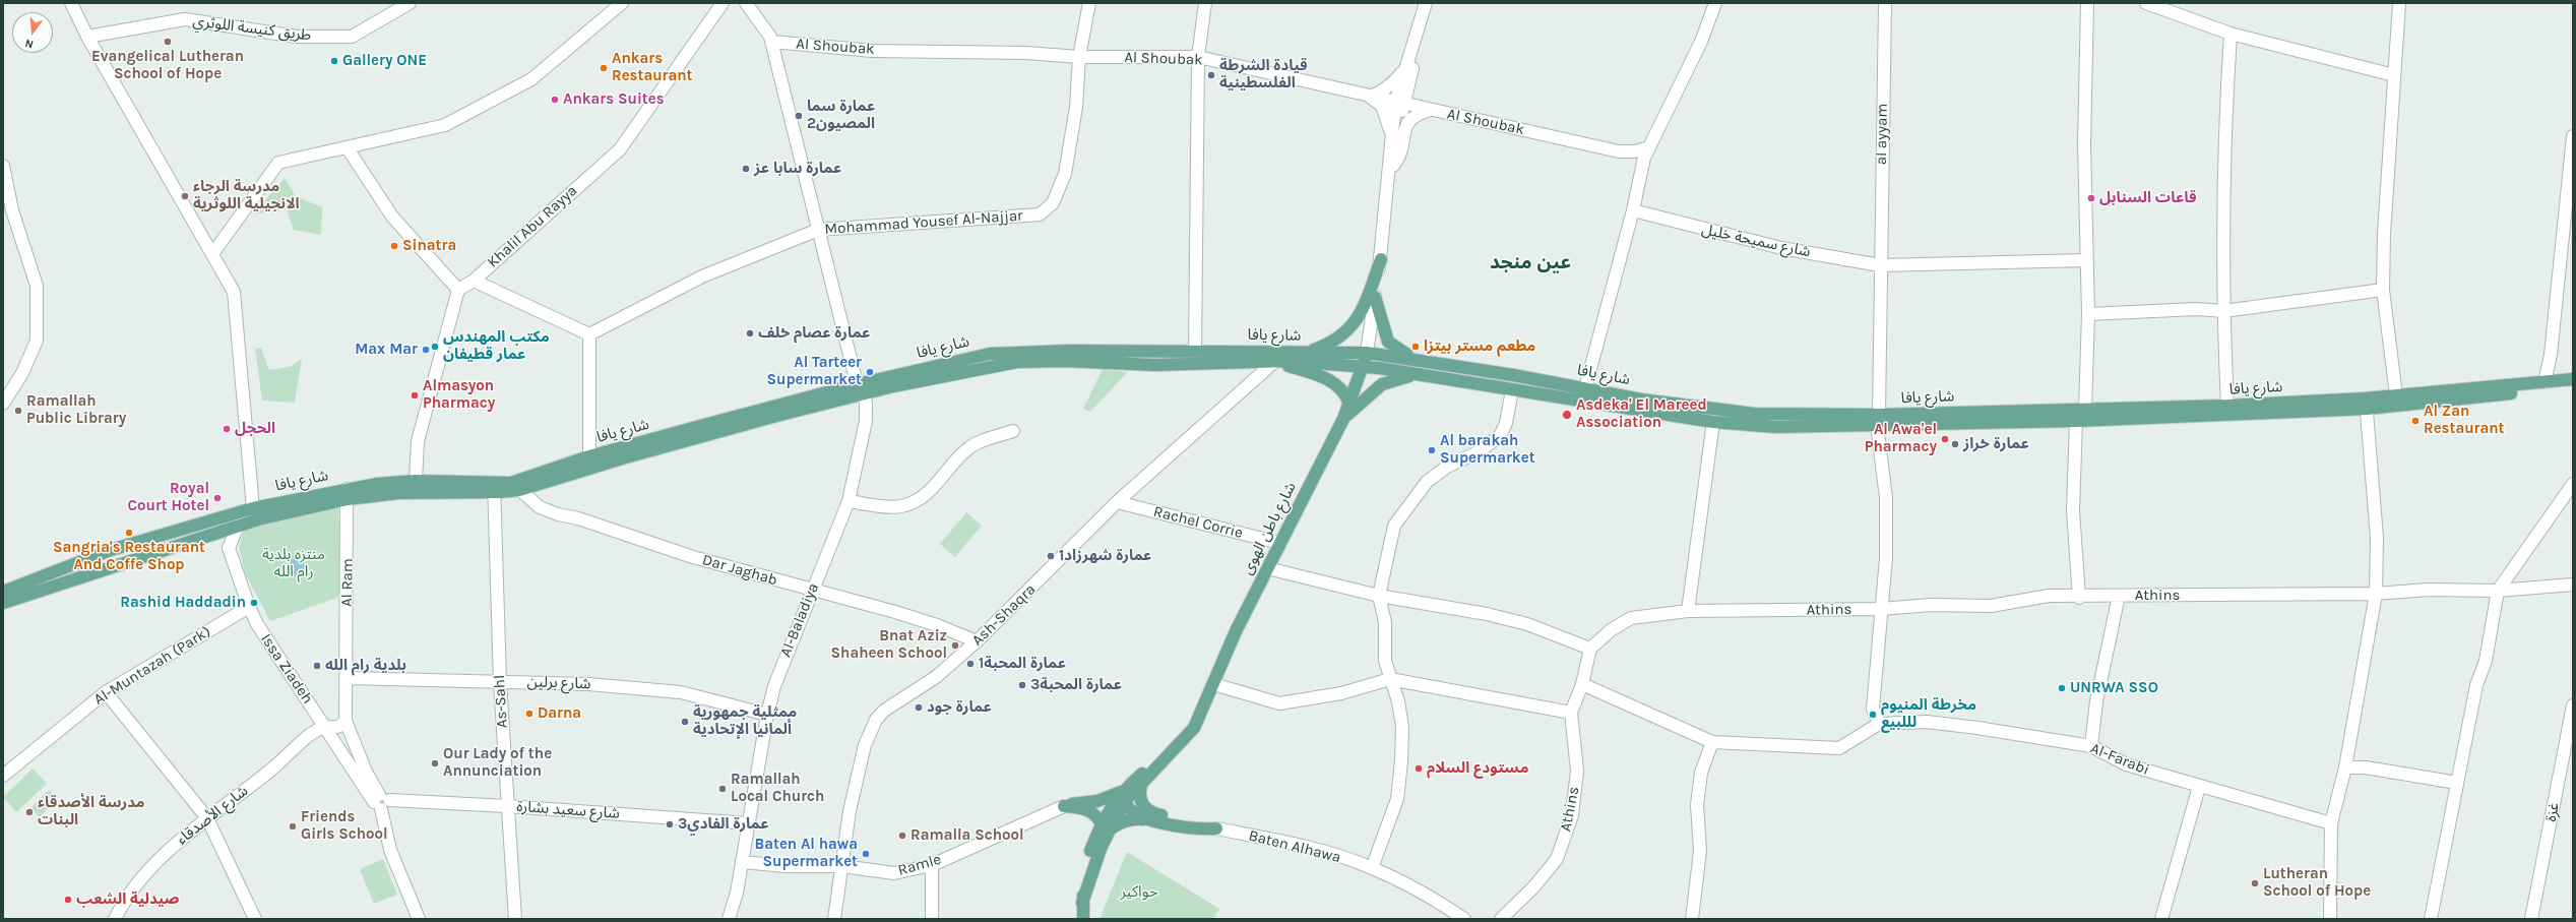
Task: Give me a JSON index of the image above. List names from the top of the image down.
{
  "streets": {
    "main road": ["شارع يافا", "شارع باطن الهوى"],
    "street": [
      "طريق كنيسة اللوثري",
      "Al Shoubak",
      "al ayyam",
      "Mohammad Yousef Al-Najjar",
      "Khalil Abu Rayya",
      "شارع سميحة خليل",
      "Rachel Corrie",
      "Dar Jaghab",
      "Al Ram",
      "Athins",
      "Ash-Shaqra",
      "Al-Baladiya",
      "Al-Muntazah (Park)",
      "Issa Ziadeh",
      "شارع برلين",
      "As-Sahl",
      "Al-Farabi",
      "شارع سعيد بشارة",
      "غزة",
      "شارع الأصدقاء",
      "Baten Alhawa",
      "Ramle"
    ]
  },
  "crossings": [
    ["Al Shoubak", "Mohammad Yousef Al-Najjar"],
    ["Al Shoubak", "Al-Baladiya"],
    ["al ayyam", "شارع سميحة خليل"],
    ["al ayyam", "شارع يافا"],
    ["al ayyam", "Athins"],
    ["al ayyam", "Al-Farabi"],
    ["Mohammad Yousef Al-Najjar", "Al-Baladiya"],
    ["شارع يافا", "شارع باطن الهوى"],
    ["شارع يافا", "Dar Jaghab"],
    ["شارع يافا", "Al Ram"],
    ["شارع يافا", "Ash-Shaqra"],
    ["شارع يافا", "Al-Baladiya"],
    ["شارع يافا", "As-Sahl"],
    ["Rachel Corrie", "شارع باطن الهوى"],
    ["Rachel Corrie", "Ash-Shaqra"],
    ["Dar Jaghab", "Ash-Shaqra"],
    ["Dar Jaghab", "Al-Baladiya"],
    ["Al Ram", "شارع برلين"],
    ["Al Ram", "شارع الأصدقاء"],
    ["Ash-Shaqra", "Ramle"],
    ["Al-Baladiya", "شارع برلين"],
    ["Al-Baladiya", "شارع سعيد بشارة"],
    ["Al-Baladiya", "Ramle"],
    ["Al-Muntazah (Park)", "Issa Ziadeh"],
    ["Issa Ziadeh", "شارع سعيد بشارة"],
    ["Issa Ziadeh", "شارع الأصدقاء"],
    ["شارع برلين", "As-Sahl"],
    ["As-Sahl", "شارع سعيد بشارة"]
  ],
  "districts": ["عين منجد"],
  "parks": ["منتزه بلدية رام الله", "حواكير"],
  "places": [
    "Evangelical Lutheran School of Hope",
    "Gallery ONE",
    "Ankars Restaurant",
    "قيادة الشرطة الفلسطينية",
    "Ankars Suites",
    "عمارة سما المصيون2",
    "عمارة سابا عز",
    "مدرسة الرجاء الانجيلية اللوثرية",
    "قاعات السنابل",
    "Sinatra",
    "عمارة عصام خلف",
    "مكتب المهندس عمار قطيفان",
    "مطعم مستر بيتزا",
    "Max Mar",
    "Al Tarteer Supermarket",
    "Almasyon Pharmacy",
    "Ramallah Public Library",
    "Asdeka' El Mareed Association",
    "Al Zan Restaurant",
    "الحجل",
    "Al Awa'el Pharmacy",
    "عمارة خراز",
    "Al barakah Supermarket",
    "Royal Court Hotel",
    "Sangria's Restaurant And Coffe Shop",
    "عمارة شهرزاد1",
    "Rashid Haddadin",
    "Bnat Aziz Shaheen School",
    "عمارة المحبة1",
    "بلدية رام الله",
    "عمارة المحبة3",
    "UNRWA SSO",
    "عمارة جود",
    "Darna",
    "مخرطة المنيوم لللبيع",
    "ممثلية جمهورية ألمانيا الإتحادية",
    "Our Lady of the Annunciation",
    "مستودع السلام",
    "Ramallah Local Church",
    "مدرسة الأصدقاء البنات",
    "عمارة الفادي3",
    "Friends Girls School",
    "Ramalla School",
    "Baten Al hawa Supermarket",
    "Lutheran School of Hope",
    "صيدلية الشعب"
  ],
  "north": "bottom"
}
